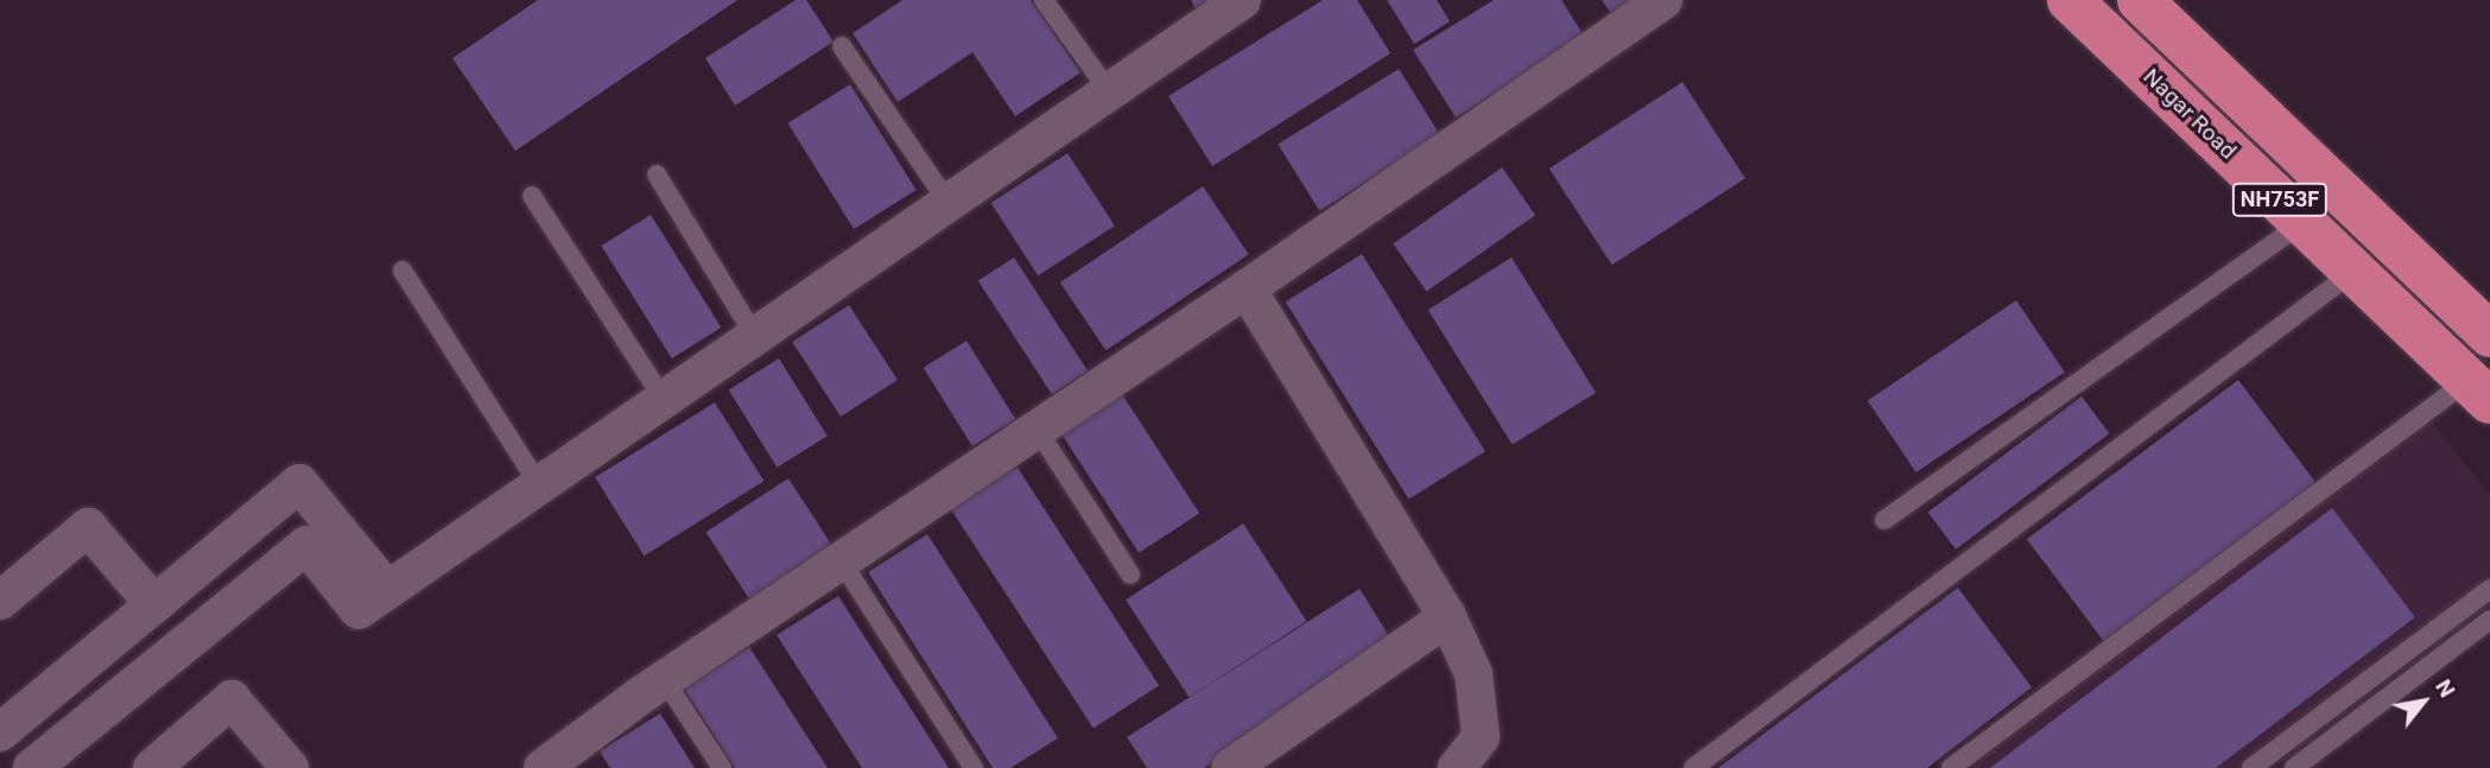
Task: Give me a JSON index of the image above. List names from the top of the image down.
{
  "streets": {
    "highway": ["Nagar Road", "NH753F"]
  },
  "north": "top right"
}
